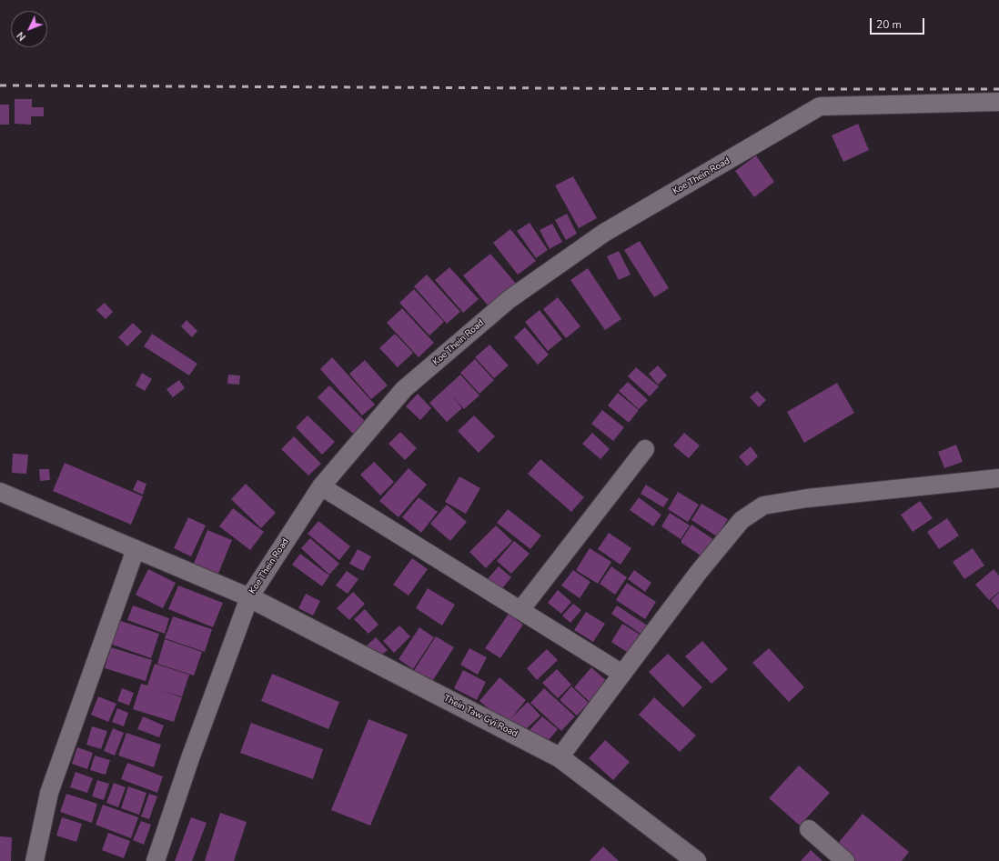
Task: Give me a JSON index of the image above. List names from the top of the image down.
{
  "streets": {
    "street": ["Koe Thein Road", "Thein Taw Gyi Road"]
  },
  "crossings": [
    ["Koe Thein Road", "Thein Taw Gyi Road"]
  ],
  "scale_bar": "20 m",
  "north": "bottom left"
}
